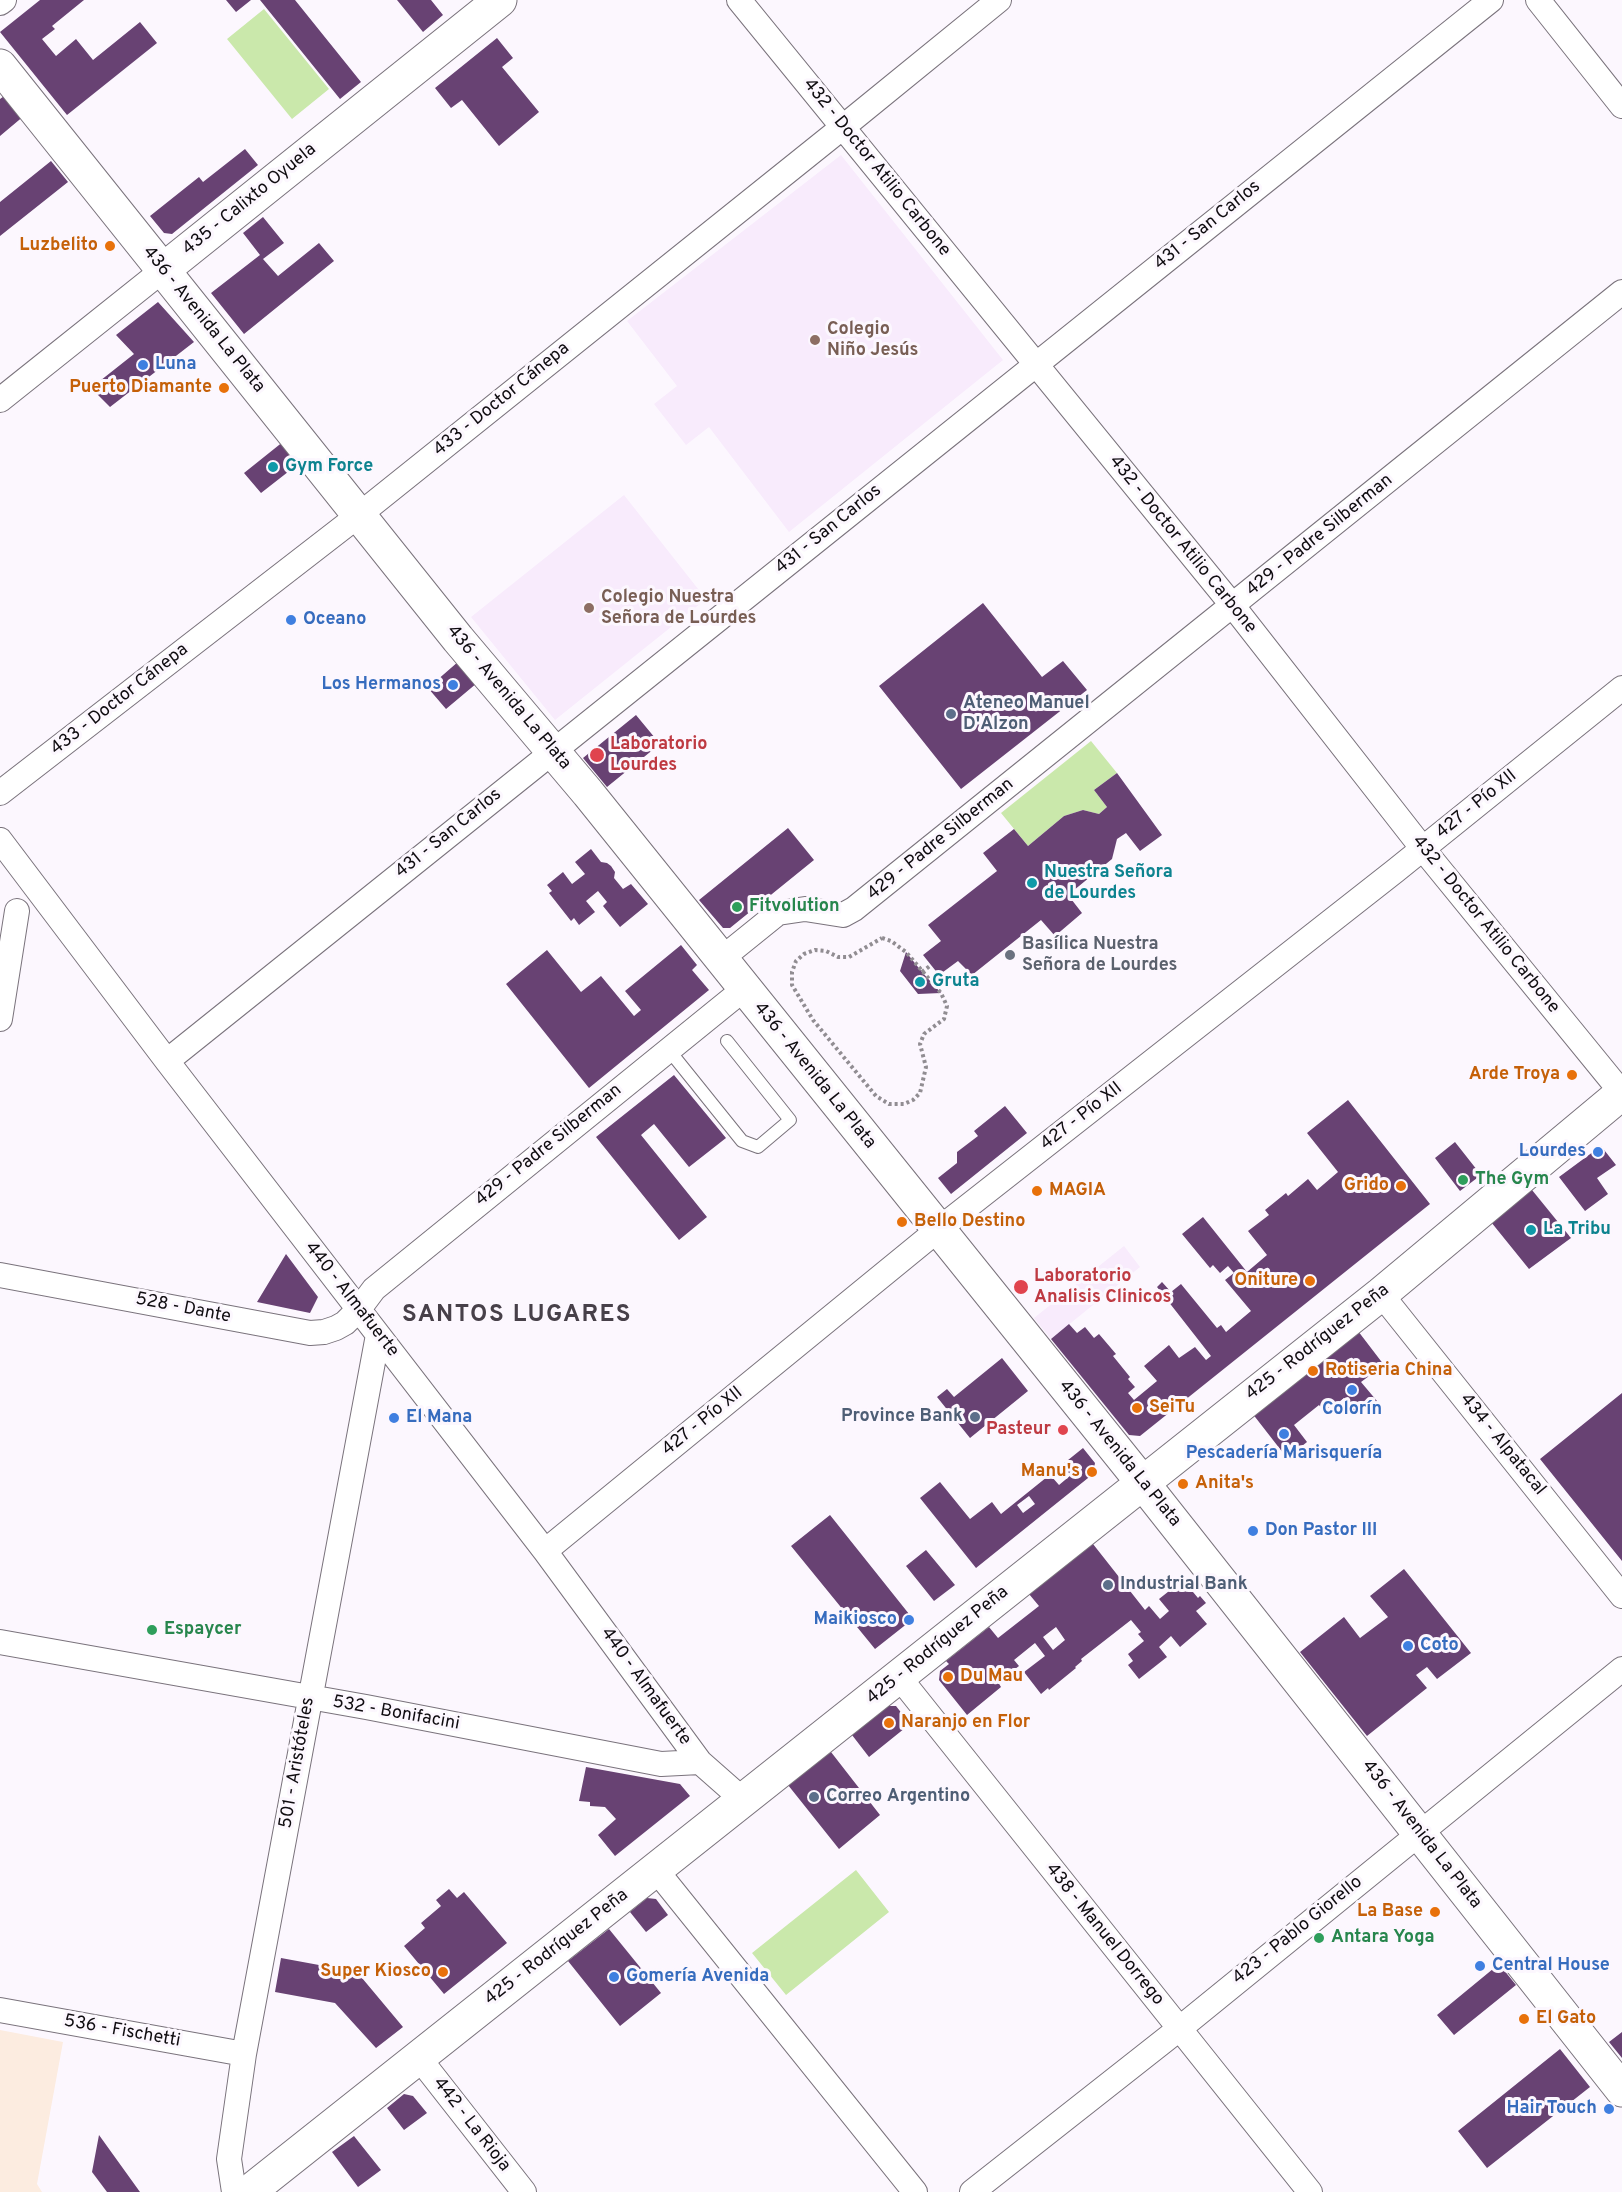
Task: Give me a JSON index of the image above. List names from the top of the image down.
{
  "streets": {
    "street": [
      "432 - Doctor Atilio Carbone",
      "435 - Calixto Oyuela",
      "431 - San Carlos",
      "436 - Avenida La Plata",
      "433 - Doctor Cánepa",
      "429 - Padre Silberman",
      "427 - Pío XII",
      "440 - Almafuerte",
      "528 - Dante",
      "425 - Rodríguez Peña",
      "434 - Alpatacal",
      "532 - Bonifacini",
      "501 - Aristóteles",
      "423 - Pablo Giorello",
      "438 - Manuel Dorrego",
      "536 - Fischetti",
      "442 - La Rioja"
    ]
  },
  "crossings": [
    ["432 - Doctor Atilio Carbone", "431 - San Carlos"],
    ["432 - Doctor Atilio Carbone", "433 - Doctor Cánepa"],
    ["432 - Doctor Atilio Carbone", "429 - Padre Silberman"],
    ["432 - Doctor Atilio Carbone", "427 - Pío XII"],
    ["432 - Doctor Atilio Carbone", "425 - Rodríguez Peña"],
    ["435 - Calixto Oyuela", "436 - Avenida La Plata"],
    ["431 - San Carlos", "436 - Avenida La Plata"],
    ["431 - San Carlos", "440 - Almafuerte"],
    ["436 - Avenida La Plata", "433 - Doctor Cánepa"],
    ["436 - Avenida La Plata", "429 - Padre Silberman"],
    ["436 - Avenida La Plata", "427 - Pío XII"],
    ["436 - Avenida La Plata", "425 - Rodríguez Peña"],
    ["436 - Avenida La Plata", "423 - Pablo Giorello"],
    ["429 - Padre Silberman", "440 - Almafuerte"],
    ["429 - Padre Silberman", "528 - Dante"],
    ["427 - Pío XII", "440 - Almafuerte"],
    ["440 - Almafuerte", "528 - Dante"],
    ["440 - Almafuerte", "532 - Bonifacini"],
    ["440 - Almafuerte", "501 - Aristóteles"],
    ["425 - Rodríguez Peña", "434 - Alpatacal"],
    ["425 - Rodríguez Peña", "438 - Manuel Dorrego"],
    ["425 - Rodríguez Peña", "442 - La Rioja"],
    ["532 - Bonifacini", "501 - Aristóteles"],
    ["501 - Aristóteles", "536 - Fischetti"],
    ["423 - Pablo Giorello", "438 - Manuel Dorrego"]
  ],
  "districts": ["SANTOS LUGARES"],
  "places": [
    "Luzbelito",
    "Colegio Niño Jesús",
    "Luna",
    "Puerto Diamante",
    "Gym Force",
    "Colegio Nuestra Señora de Lourdes",
    "Oceano",
    "Los Hermanos",
    "Ateneo Manuel D'Alzon",
    "Laboratorio Lourdes",
    "Nuestra Señora de Lourdes",
    "Fitvolution",
    "Basílica Nuestra Señora de Lourdes",
    "Gruta",
    "Arde Troya",
    "Lourdes",
    "The Gym",
    "Grido",
    "MAGIA",
    "Bello Destino",
    "La Tribu",
    "Oniture",
    "Laboratorio Analisis Clinicos",
    "Rotiseria China",
    "Colorín",
    "SeiTu",
    "Province Bank",
    "El Mana",
    "Pasteur",
    "Pescadería Marisquería",
    "Manu's",
    "Anita's",
    "Don Pastor III",
    "Industrial Bank",
    "Maikiosco",
    "Espaycer",
    "Coto",
    "Du Mau",
    "Naranjo en Flor",
    "Correo Argentino",
    "La Base",
    "Antara Yoga",
    "Central House",
    "Super Kiosco",
    "Gomería Avenida",
    "El Gato",
    "Hair Touch"
  ]
}
